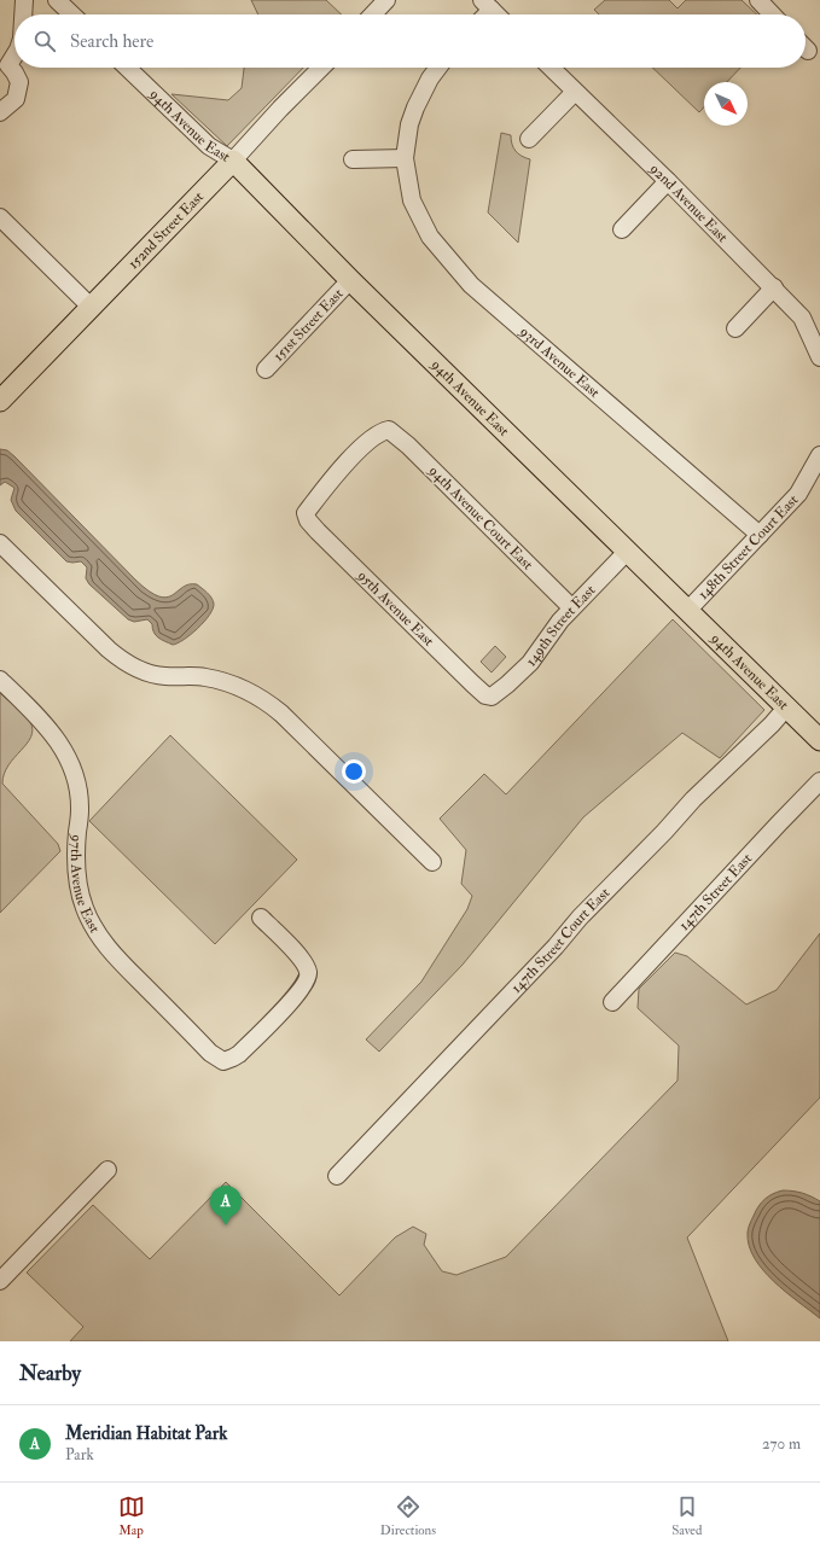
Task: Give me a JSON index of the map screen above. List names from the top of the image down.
{
  "streets": {
    "main road": ["94th Avenue East", "152nd Street East"],
    "street": [
      "92nd Avenue East",
      "151st Street East",
      "93rd Avenue East",
      "94th Avenue Court East",
      "148th Street Court East",
      "95th Avenue East",
      "149th Street East",
      "97th Avenue East",
      "147th Street East",
      "147th Street Court East"
    ]
  },
  "crossings": [
    ["94th Avenue East", "152nd Street East"],
    ["94th Avenue East", "151st Street East"],
    ["94th Avenue East", "148th Street Court East"],
    ["94th Avenue East", "149th Street East"],
    ["94th Avenue East", "147th Street Court East"],
    ["93rd Avenue East", "148th Street Court East"],
    ["94th Avenue Court East", "95th Avenue East"],
    ["94th Avenue Court East", "149th Street East"],
    ["95th Avenue East", "149th Street East"]
  ],
  "north": "bottom right",
  "page": {
    "search": "Search here",
    "pins": "A",
    "heading": "Nearby",
    "list": [
      {
        "mark": "A",
        "name": "Meridian Habitat Park",
        "note": "Park",
        "value": "270 m"
      }
    ],
    "nav": ["Map", "Directions", "Saved"]
  }
}
